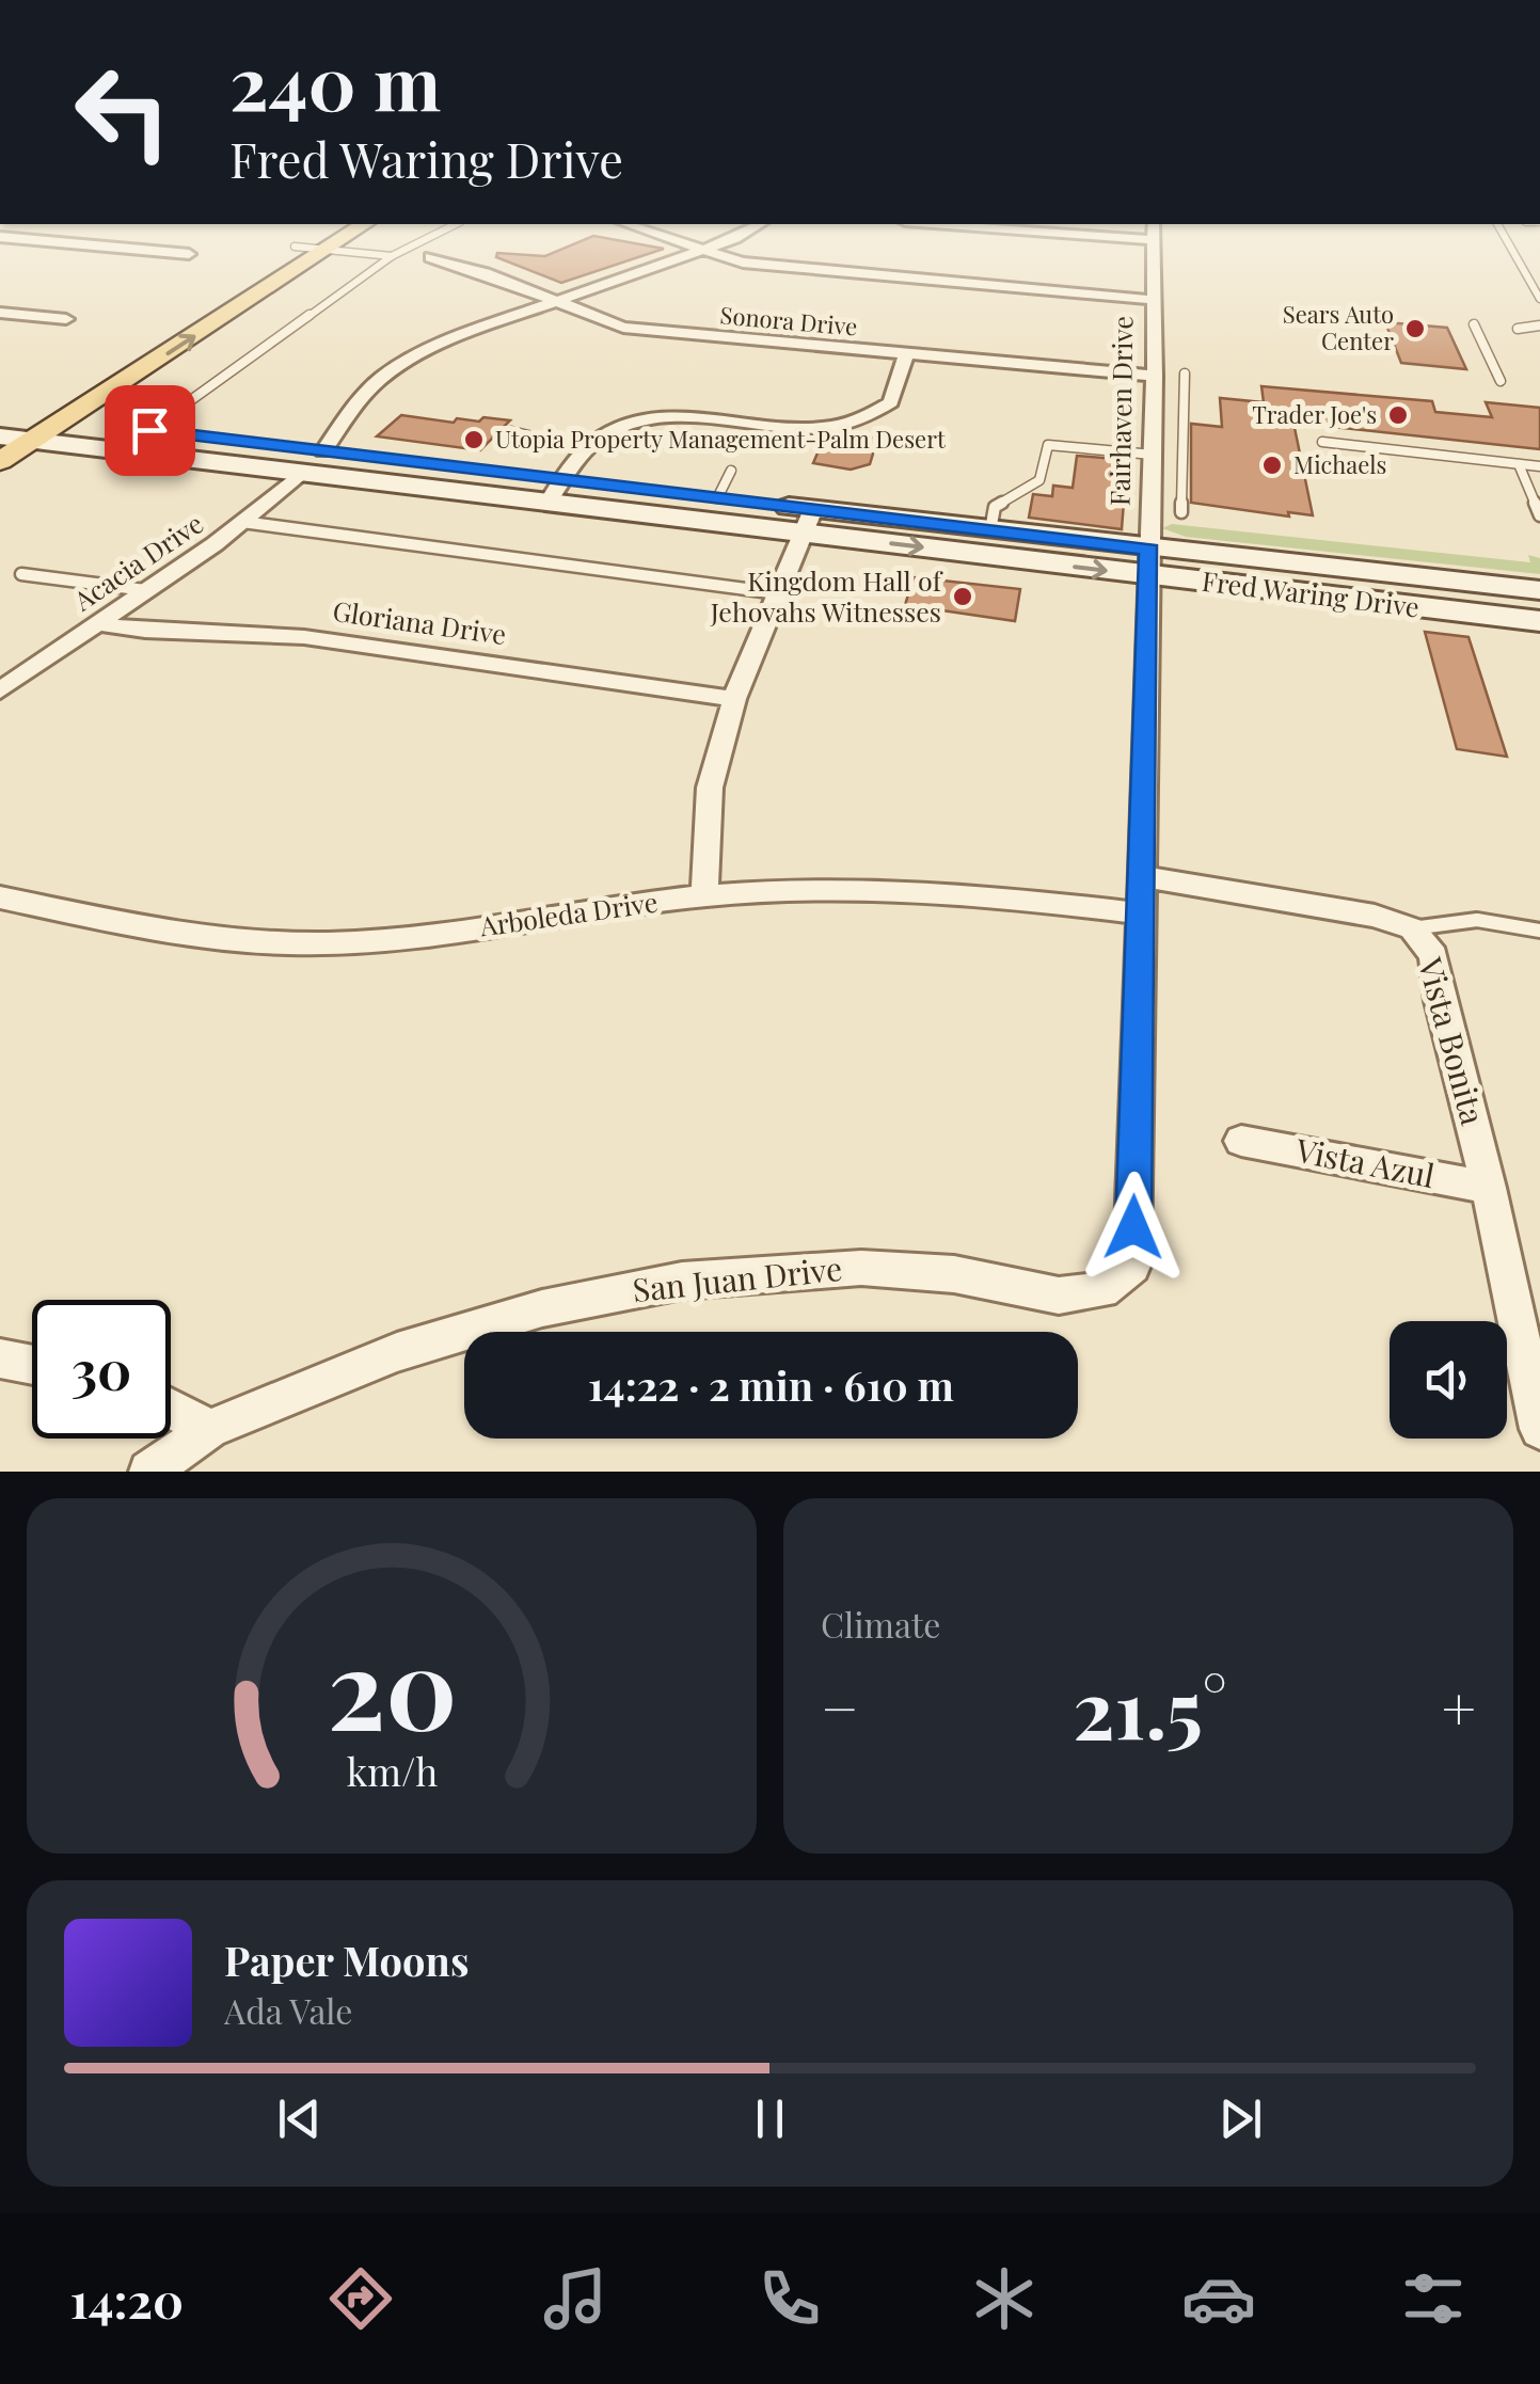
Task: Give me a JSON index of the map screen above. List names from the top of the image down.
{
  "streets": {
    "main road": ["Fred Waring Drive"],
    "street": [
      "Sonora Drive",
      "Fairhaven Drive",
      "Acacia Drive",
      "Gloriana Drive",
      "Arboleda Drive",
      "Vista Bonita",
      "Vista Azul",
      "San Juan Drive"
    ]
  },
  "crossings": [
    ["Sonora Drive", "Fairhaven Drive"],
    ["Fairhaven Drive", "Fred Waring Drive"],
    ["Fairhaven Drive", "Arboleda Drive"],
    ["Fairhaven Drive", "Vista Bonita"],
    ["Fairhaven Drive", "San Juan Drive"],
    ["Acacia Drive", "Fred Waring Drive"],
    ["Acacia Drive", "Gloriana Drive"],
    ["Vista Bonita", "Vista Azul"]
  ],
  "places": [
    "Sears Auto Center",
    "Trader Joe's",
    "Utopia Property Management-Palm Desert",
    "Michaels",
    "Kingdom Hall of Jehovahs Witnesses"
  ],
  "page": {
    "turn": ["240 m", "Fred Waring Drive"],
    "limit": "30",
    "trip": "14:22 · 2 min · 610 m",
    "tile": "Climate",
    "heat": ["−", "21.5°", "+"],
    "song": ["Paper Moons", "Ada Vale"],
    "tabs": "14:20",
    "gauge": ["20", "km/h"]
  }
}
